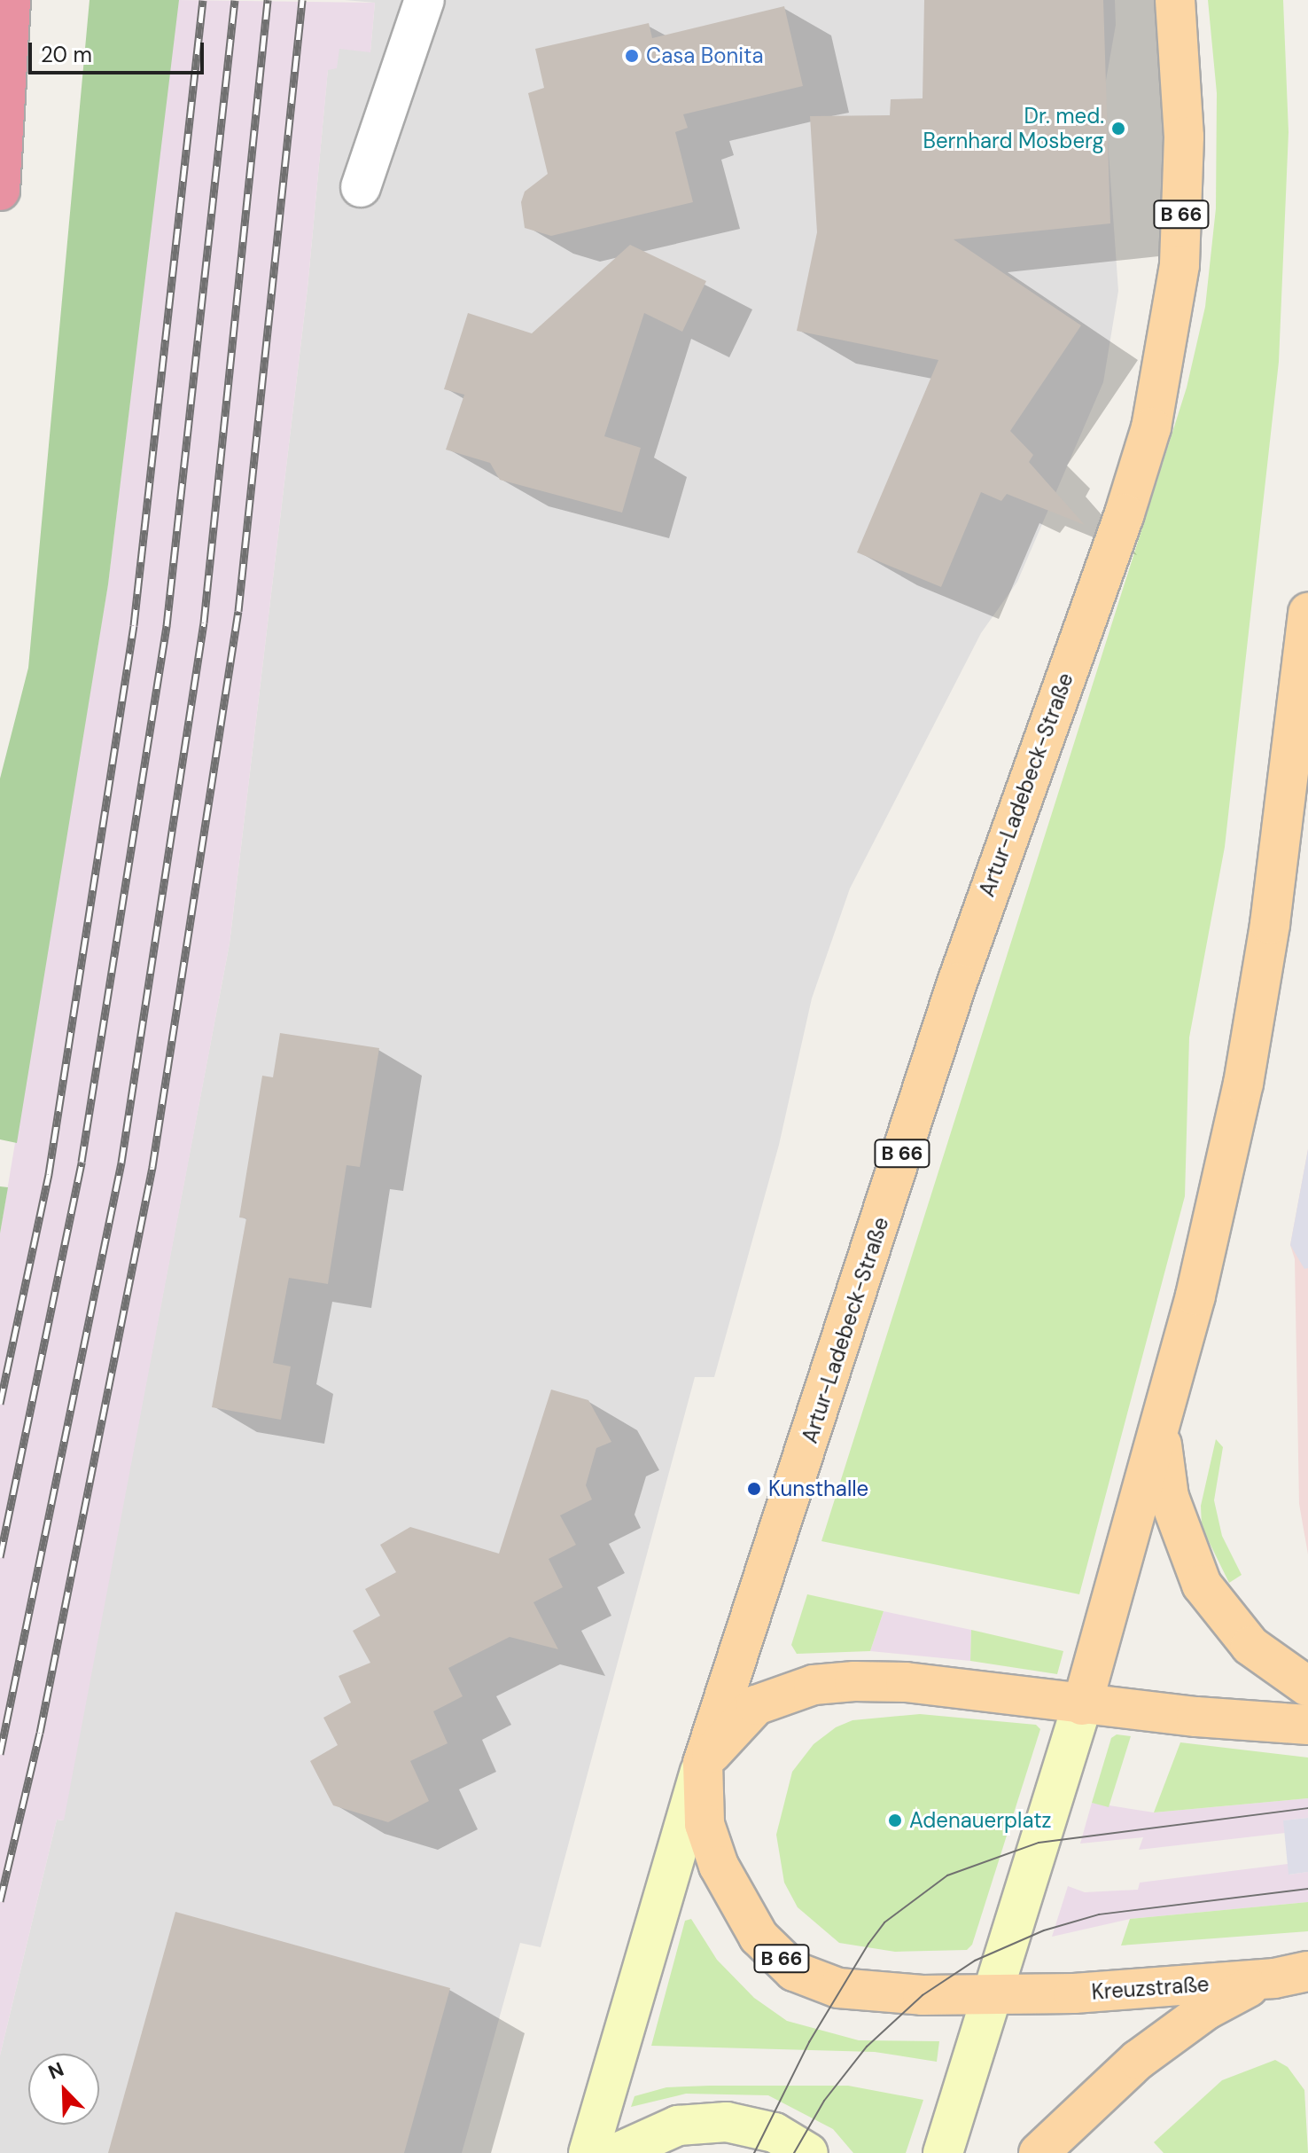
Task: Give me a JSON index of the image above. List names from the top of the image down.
{
  "streets": {
    "main road": ["B 66", "Artur-Ladebeck-Straße", "Kreuzstraße"]
  },
  "crossings": [
    ["B 66", "Artur-Ladebeck-Straße"],
    ["B 66", "Kreuzstraße"]
  ],
  "places": [
    "Casa Bonita",
    "Dr. med. Bernhard Mosberg",
    "Kunsthalle",
    "Adenauerplatz"
  ],
  "scale_bar": "20 m",
  "north": "top left"
}
